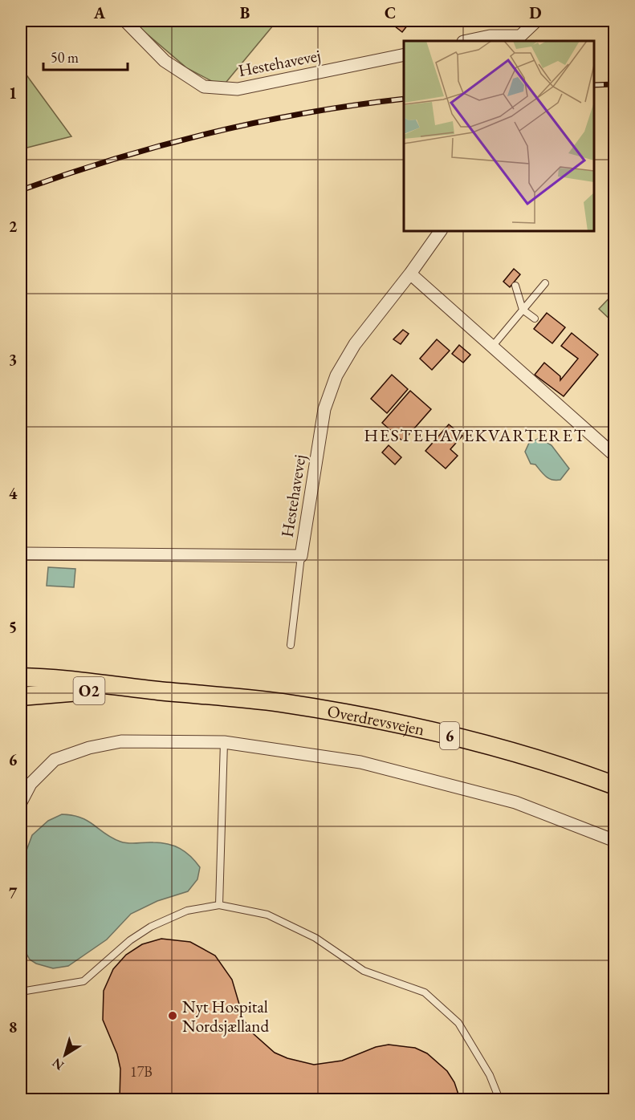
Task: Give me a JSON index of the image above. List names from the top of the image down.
{
  "streets": {
    "main road": ["O2", "Overdrevsvejen", "6"],
    "street": ["Hestehavevej"]
  },
  "districts": ["HESTEHAVEKVARTERET"],
  "places": ["Nyt Hospital Nordsjælland"],
  "house_numbers": ["17B"],
  "scale_bar": "50 m",
  "north": "bottom left",
  "grid": {
    "columns": [
      "A",
      "B",
      "C",
      "D"
    ],
    "rows": [
      "1",
      "2",
      "3",
      "4",
      "5",
      "6",
      "7",
      "8"
    ]
  }
}
